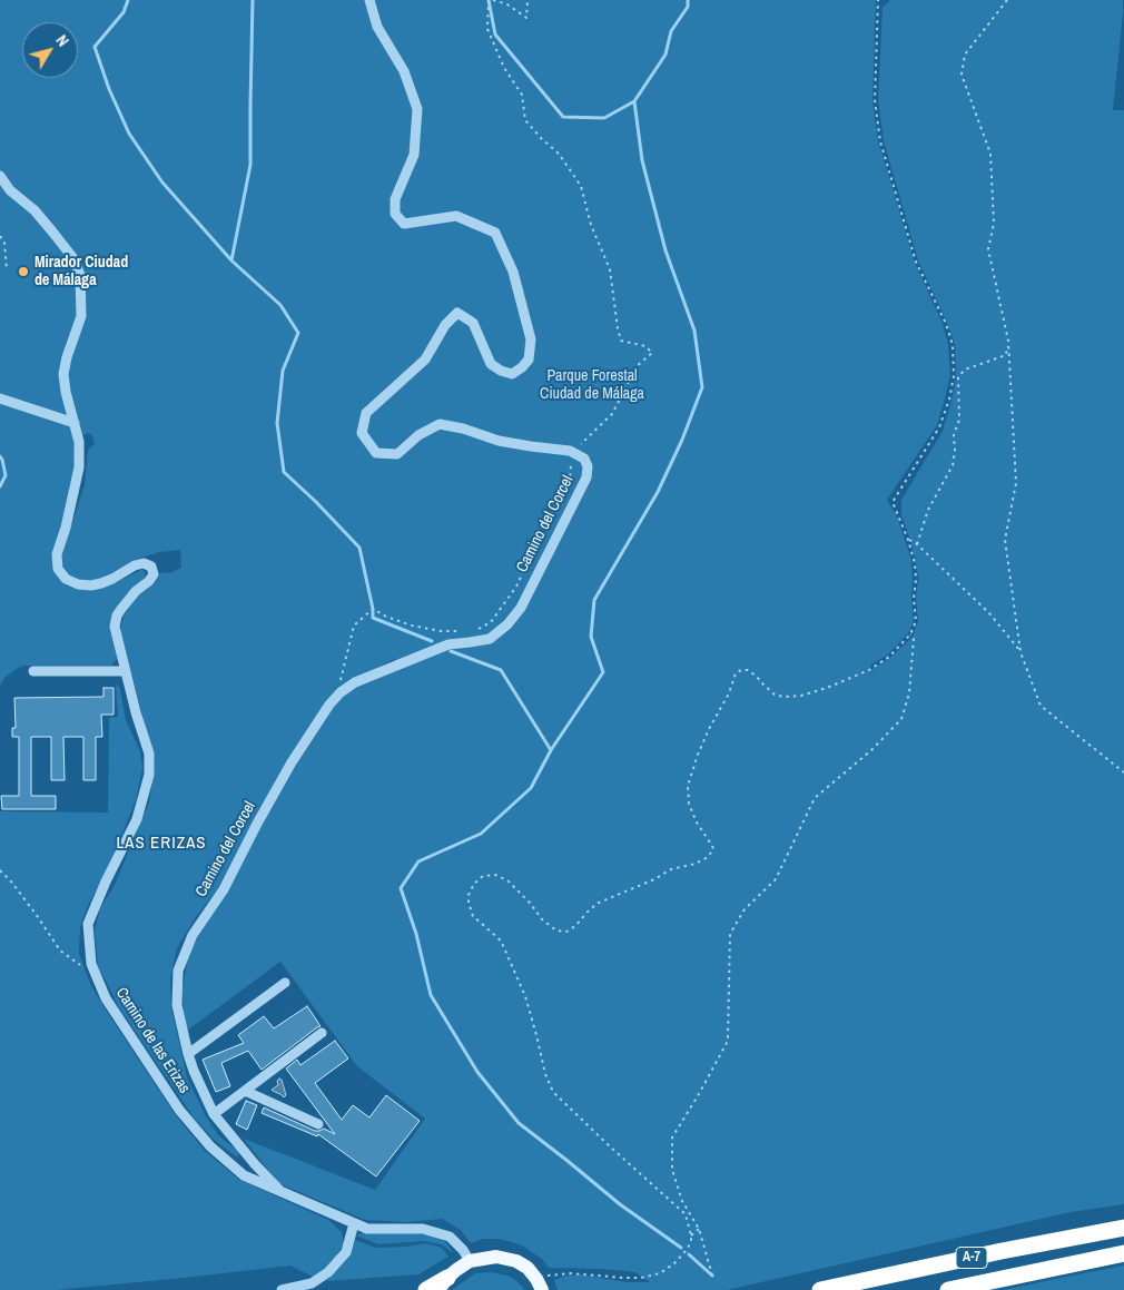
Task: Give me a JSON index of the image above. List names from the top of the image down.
{
  "streets": {
    "highway": ["A-7"],
    "street": ["Camino del Corcel", "Camino de las Erizas"]
  },
  "crossings": [
    ["Camino del Corcel", "Camino de las Erizas"]
  ],
  "districts": ["LAS ERIZAS"],
  "parks": ["Parque Forestal Ciudad de Málaga"],
  "places": ["Mirador Ciudad de Málaga"],
  "north": "top right"
}
